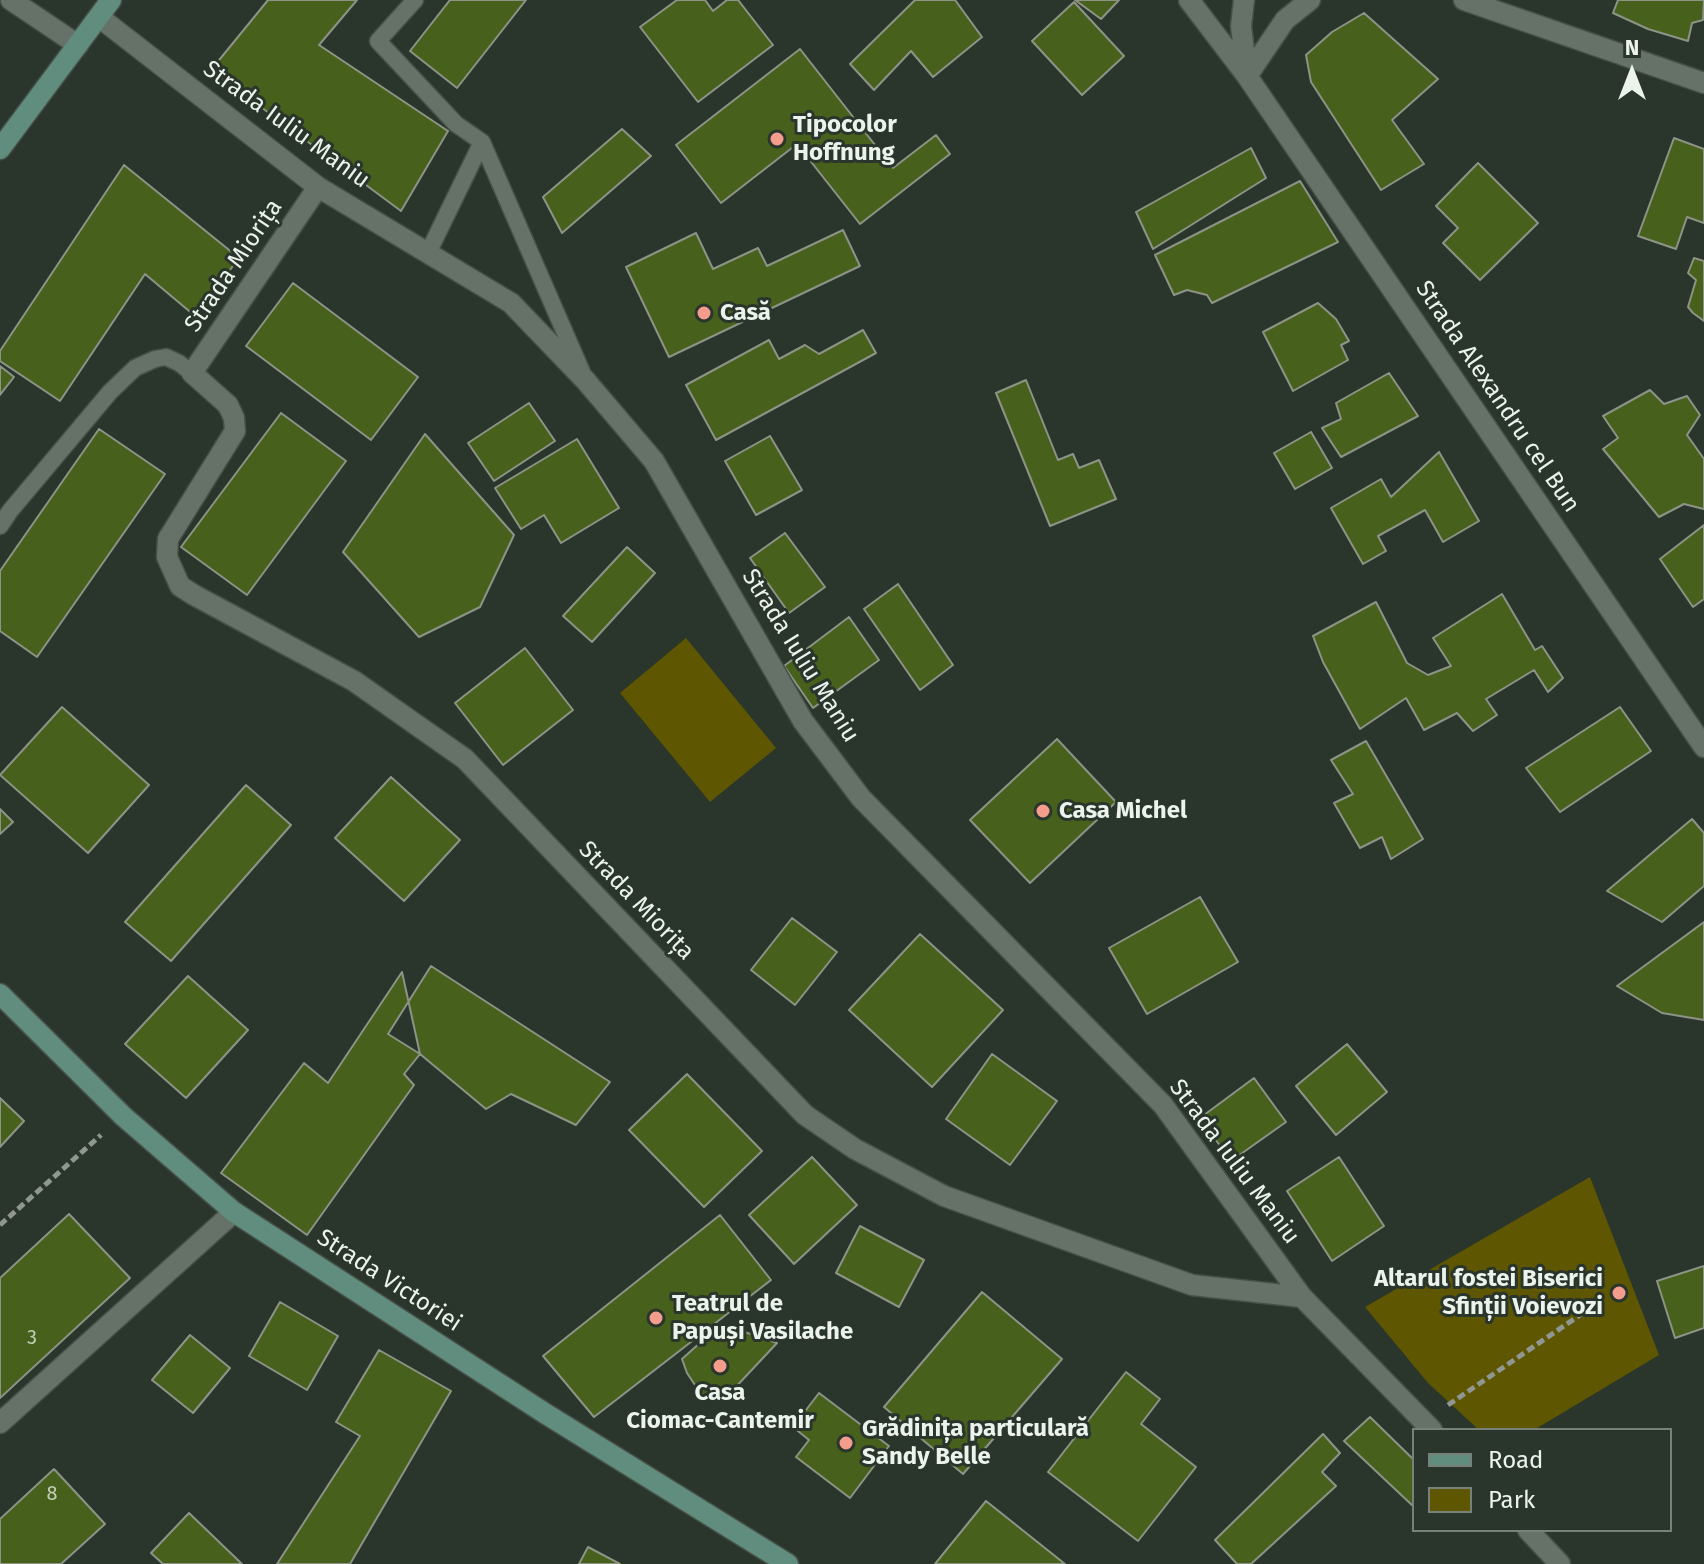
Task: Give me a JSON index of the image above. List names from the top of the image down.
{
  "streets": {
    "street": [
      "Strada Iuliu Maniu",
      "Strada Miorița",
      "Strada Alexandru cel Bun",
      "Strada Victoriei"
    ]
  },
  "crossings": [
    ["Strada Iuliu Maniu", "Strada Miorița"]
  ],
  "places": [
    "Tipocolor Hoffnung",
    "Casă",
    "Casa Michel",
    "Altarul fostei Biserici Sfinții Voievozi",
    "Teatrul de Papuși Vasilache",
    "Casa Ciomac-Cantemir",
    "Grădinița particulară Sandy Belle"
  ],
  "house_numbers": ["3", "8"],
  "legend": ["Road", "Park"],
  "north": "top"
}
